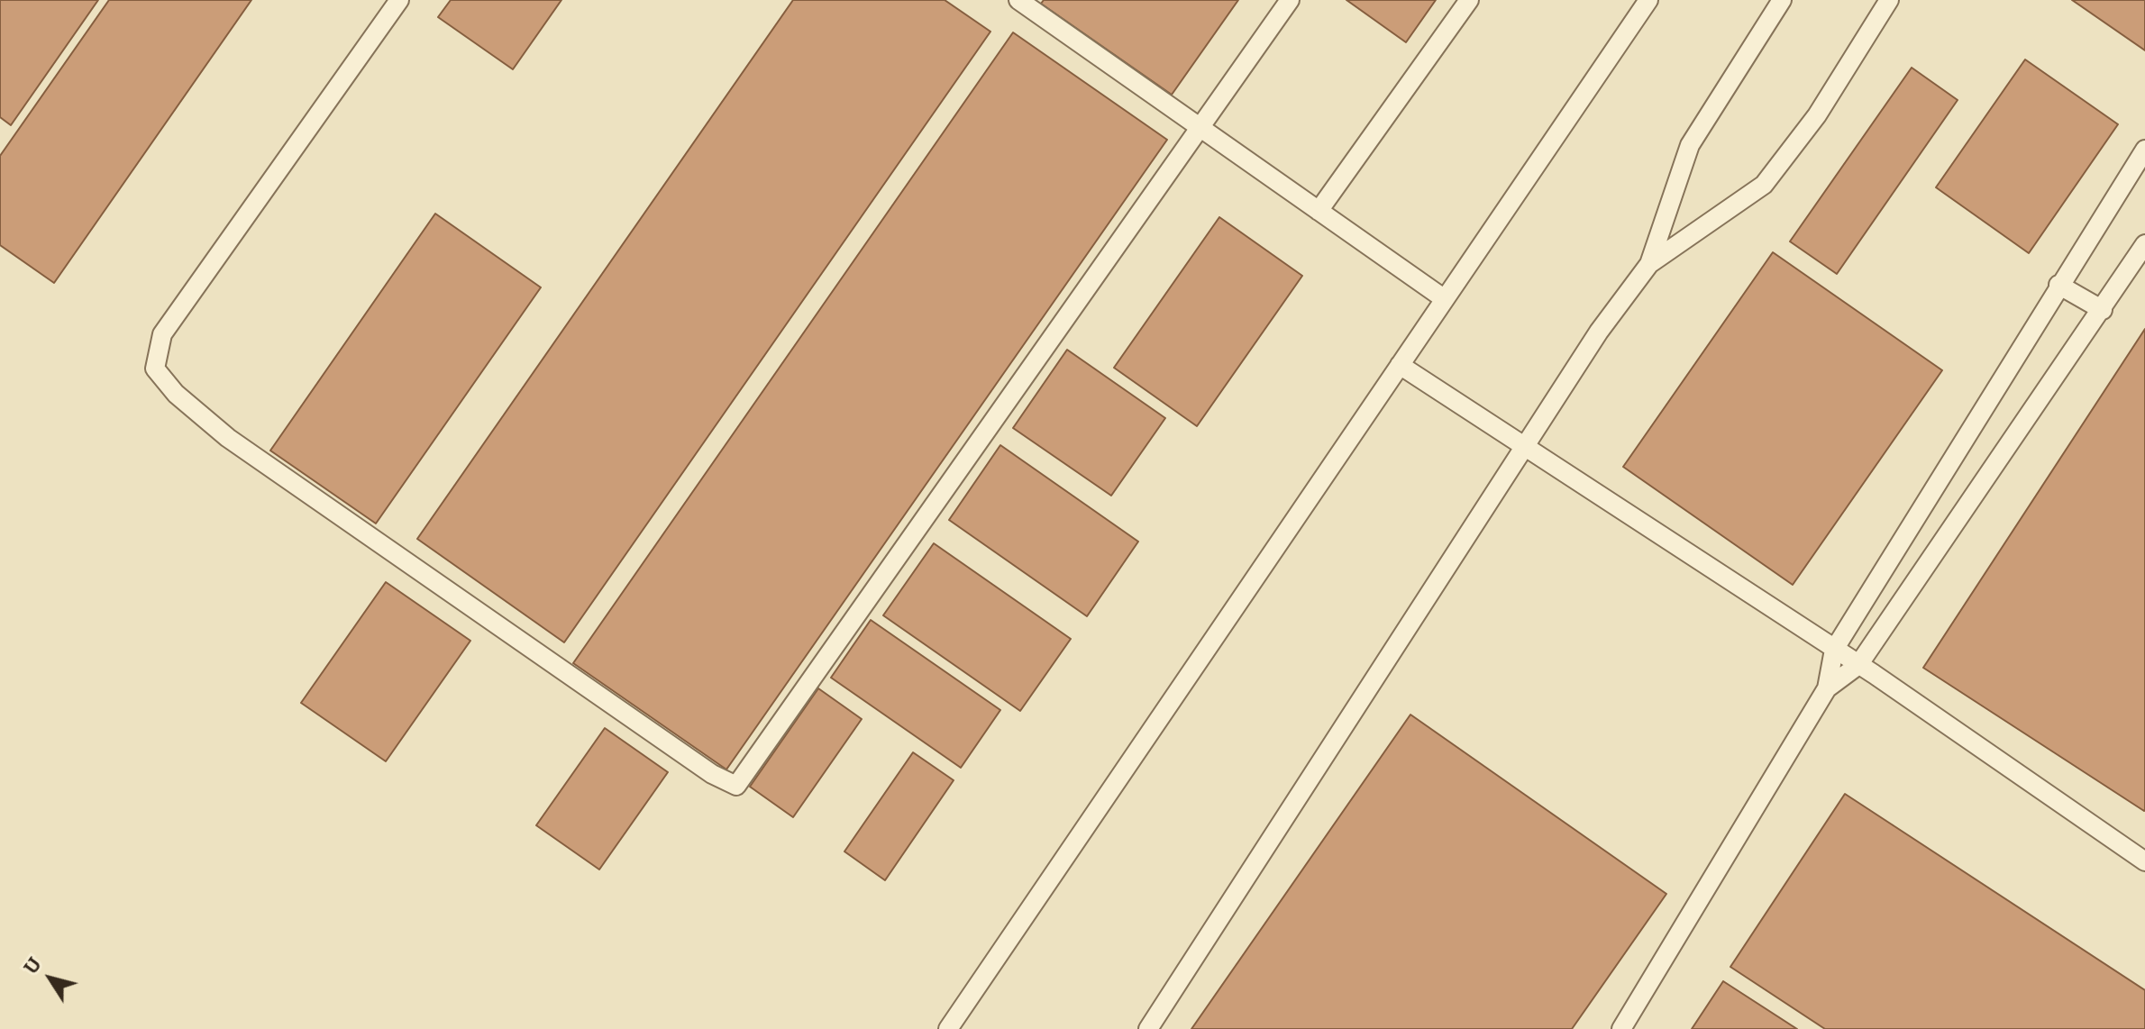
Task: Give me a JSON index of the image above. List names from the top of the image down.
{
  "north": "top left"
}
